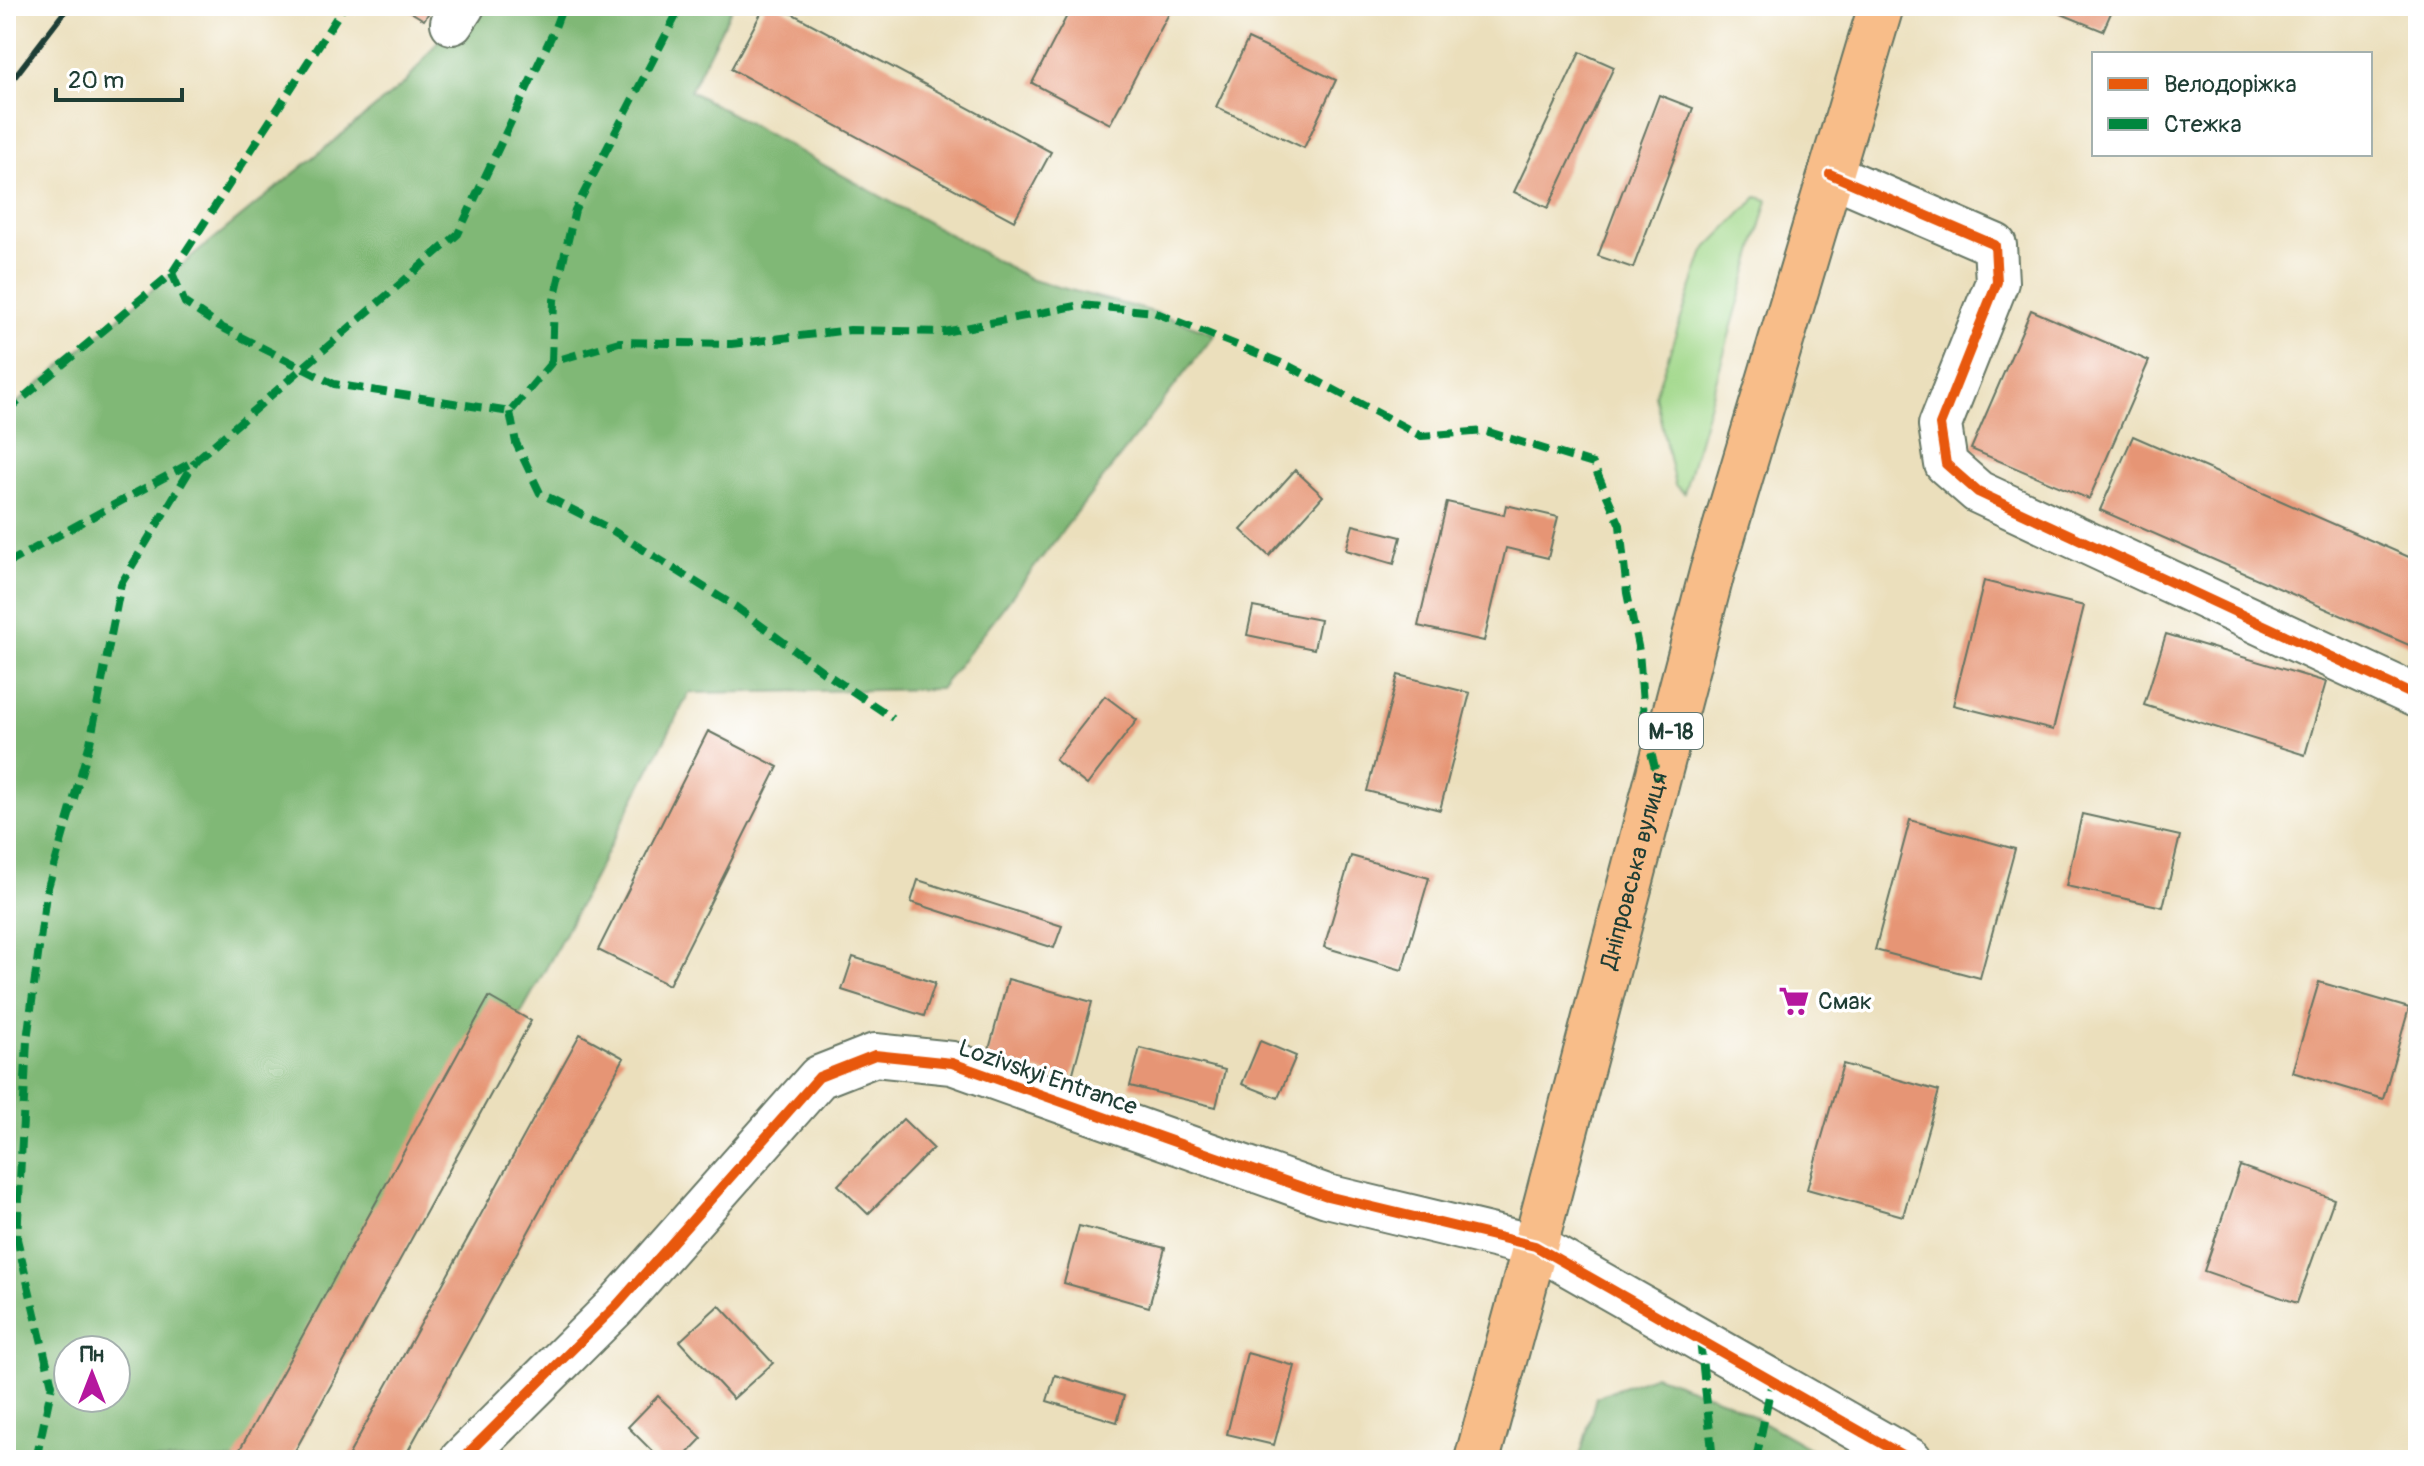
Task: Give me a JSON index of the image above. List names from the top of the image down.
{
  "streets": {
    "highway": ["М-18", "Дніпровська вулиця"],
    "street": ["Lozivskyi Entrance"]
  },
  "crossings": [
    ["Дніпровська вулиця", "Lozivskyi Entrance"]
  ],
  "places": {
    "supermarket": ["Смак"]
  },
  "legend": ["Велодоріжка", "Стежка"],
  "scale_bar": "20 m",
  "north": "top"
}
